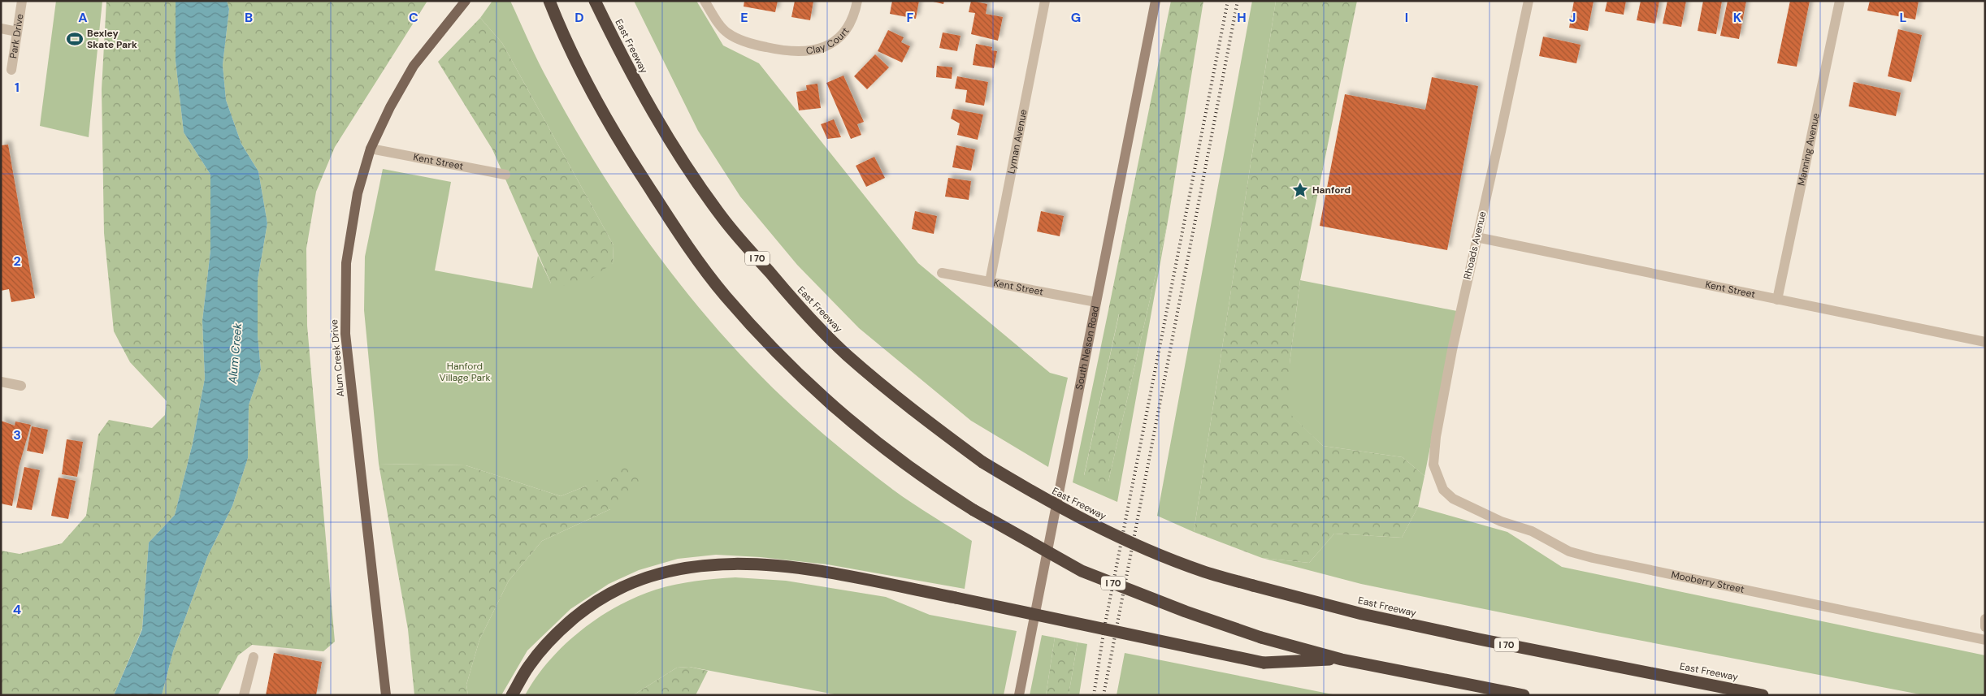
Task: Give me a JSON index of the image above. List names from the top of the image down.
{
  "streets": {
    "highway": ["East Freeway", "I 70"],
    "main road": ["Alum Creek Drive"],
    "street": [
      "Park Drive",
      "Clay Court",
      "Lyman Avenue",
      "Manning Avenue",
      "Kent Street",
      "Rhoads Avenue",
      "South Nelson Road",
      "Mooberry Street"
    ]
  },
  "crossings": [
    ["Lyman Avenue", "Kent Street"],
    ["Manning Avenue", "Kent Street"],
    ["Kent Street", "Rhoads Avenue"],
    ["Kent Street", "South Nelson Road"],
    ["Kent Street", "Alum Creek Drive"],
    ["Rhoads Avenue", "Mooberry Street"]
  ],
  "water": ["Alum Creek"],
  "parks": ["Hanford Village Park"],
  "places": {
    "sports": ["Bexley Skate Park"],
    "place": ["Hanford"]
  },
  "grid": {
    "columns": [
      "A",
      "B",
      "C",
      "D",
      "E",
      "F",
      "G",
      "H",
      "I",
      "J",
      "K",
      "L"
    ],
    "rows": [
      "1",
      "2",
      "3",
      "4"
    ]
  }
}
